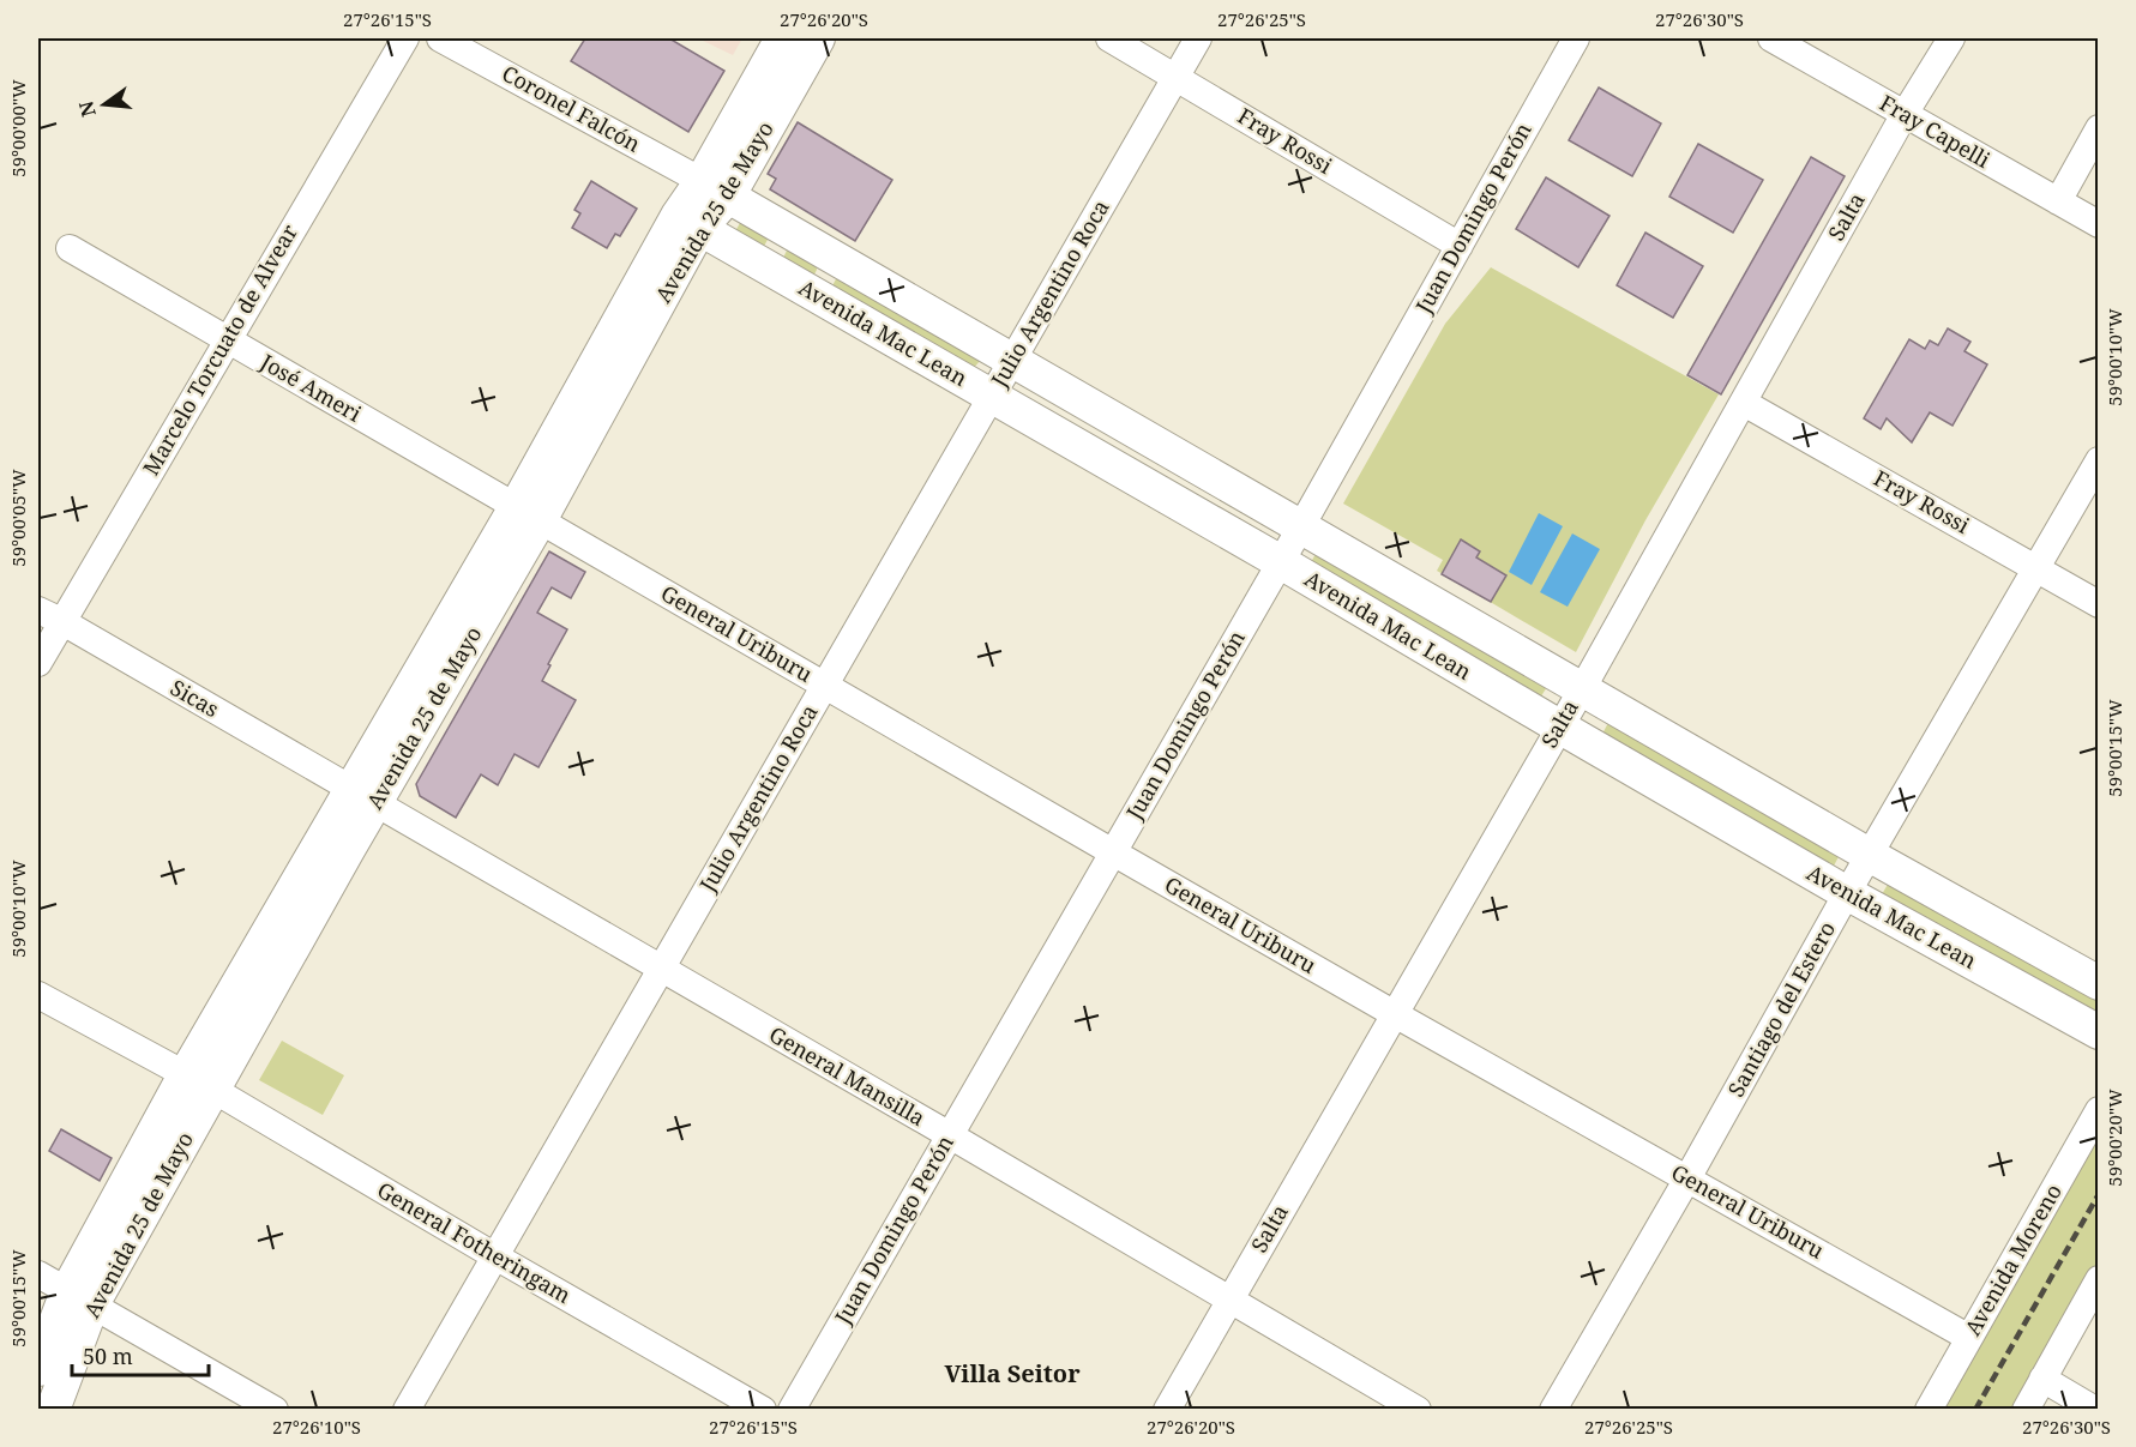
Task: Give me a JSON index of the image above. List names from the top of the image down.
{
  "streets": {
    "main road": ["Avenida 25 de Mayo", "Avenida Mac Lean"],
    "street": [
      "Coronel Falcón",
      "Fray Capelli",
      "Fray Rossi",
      "Salta",
      "Juan Domingo Perón",
      "Julio Argentino Roca",
      "Marcelo Torcuato de Alvear",
      "José Ameri",
      "General Uriburu",
      "Sicas",
      "Santiago del Estero",
      "General Mansilla",
      "General Fotheringam",
      "Avenida Moreno"
    ]
  },
  "crossings": [
    ["Coronel Falcón", "Avenida 25 de Mayo"],
    ["Coronel Falcón", "Avenida Mac Lean"],
    ["Fray Capelli", "Salta"],
    ["Fray Rossi", "Salta"],
    ["Fray Rossi", "Juan Domingo Perón"],
    ["Fray Rossi", "Julio Argentino Roca"],
    ["Fray Rossi", "Santiago del Estero"],
    ["Avenida 25 de Mayo", "Avenida Mac Lean"],
    ["Avenida 25 de Mayo", "José Ameri"],
    ["Avenida 25 de Mayo", "General Uriburu"],
    ["Avenida 25 de Mayo", "Sicas"],
    ["Avenida 25 de Mayo", "General Mansilla"],
    ["Avenida 25 de Mayo", "General Fotheringam"],
    ["Salta", "Avenida Mac Lean"],
    ["Salta", "General Uriburu"],
    ["Salta", "General Mansilla"],
    ["Juan Domingo Perón", "Avenida Mac Lean"],
    ["Juan Domingo Perón", "General Uriburu"],
    ["Juan Domingo Perón", "General Mansilla"],
    ["Julio Argentino Roca", "Avenida Mac Lean"],
    ["Julio Argentino Roca", "General Uriburu"],
    ["Julio Argentino Roca", "General Mansilla"],
    ["Julio Argentino Roca", "General Fotheringam"],
    ["Avenida Mac Lean", "Santiago del Estero"],
    ["Marcelo Torcuato de Alvear", "José Ameri"],
    ["Marcelo Torcuato de Alvear", "Sicas"],
    ["José Ameri", "General Uriburu"],
    ["General Uriburu", "Santiago del Estero"],
    ["General Uriburu", "Avenida Moreno"],
    ["Sicas", "General Mansilla"]
  ],
  "districts": ["Villa Seitor"],
  "scale_bar": "50 m",
  "north": "left",
  "coordinates": [
    "27°26'15\"S",
    "27°26'20\"S",
    "27°26'25\"S",
    "27°26'30\"S",
    "59°00'00\"W",
    "59°00'10\"W",
    "59°00'05\"W",
    "59°00'15\"W",
    "59°00'20\"W",
    "27°26'10\"S"
  ]
}
